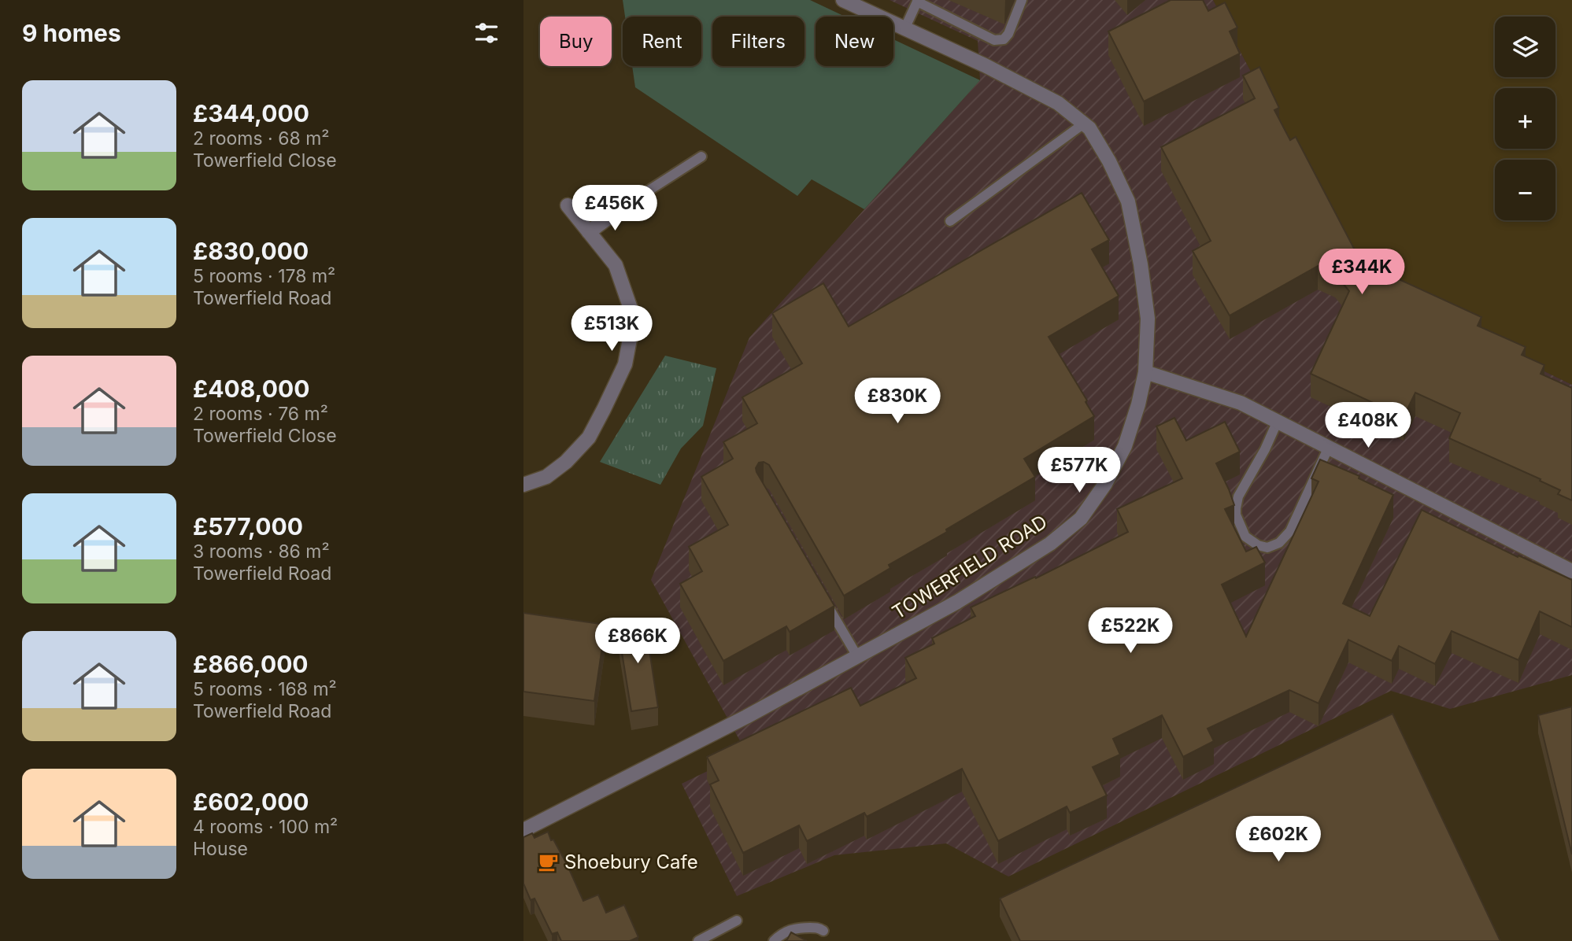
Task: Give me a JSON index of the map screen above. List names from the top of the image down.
{
  "streets": {
    "street": ["TOWERFIELD ROAD"]
  },
  "places": {
    "cafe": ["Shoebury Cafe"]
  },
  "page": {
    "heading": "9 homes",
    "map_buttons": ["+", "−"],
    "chip": [
      "Buy",
      "Rent",
      "Filters",
      "New"
    ],
    "list": [
      {
        "name": "£344,000",
        "note": "2 rooms · 68 m² · Towerfield Close"
      },
      {
        "name": "£830,000",
        "note": "5 rooms · 178 m² · Towerfield Road"
      },
      {
        "name": "£408,000",
        "note": "2 rooms · 76 m² · Towerfield Close"
      },
      {
        "name": "£577,000",
        "note": "3 rooms · 86 m² · Towerfield Road"
      },
      {
        "name": "£866,000",
        "note": "5 rooms · 168 m² · Towerfield Road"
      },
      {
        "name": "£602,000",
        "note": "4 rooms · 100 m² · House"
      }
    ],
    "price": [
      "£456K",
      "£344K",
      "£513K",
      "£830K",
      "£408K",
      "£577K",
      "£522K",
      "£866K",
      "£602K"
    ]
  }
}
